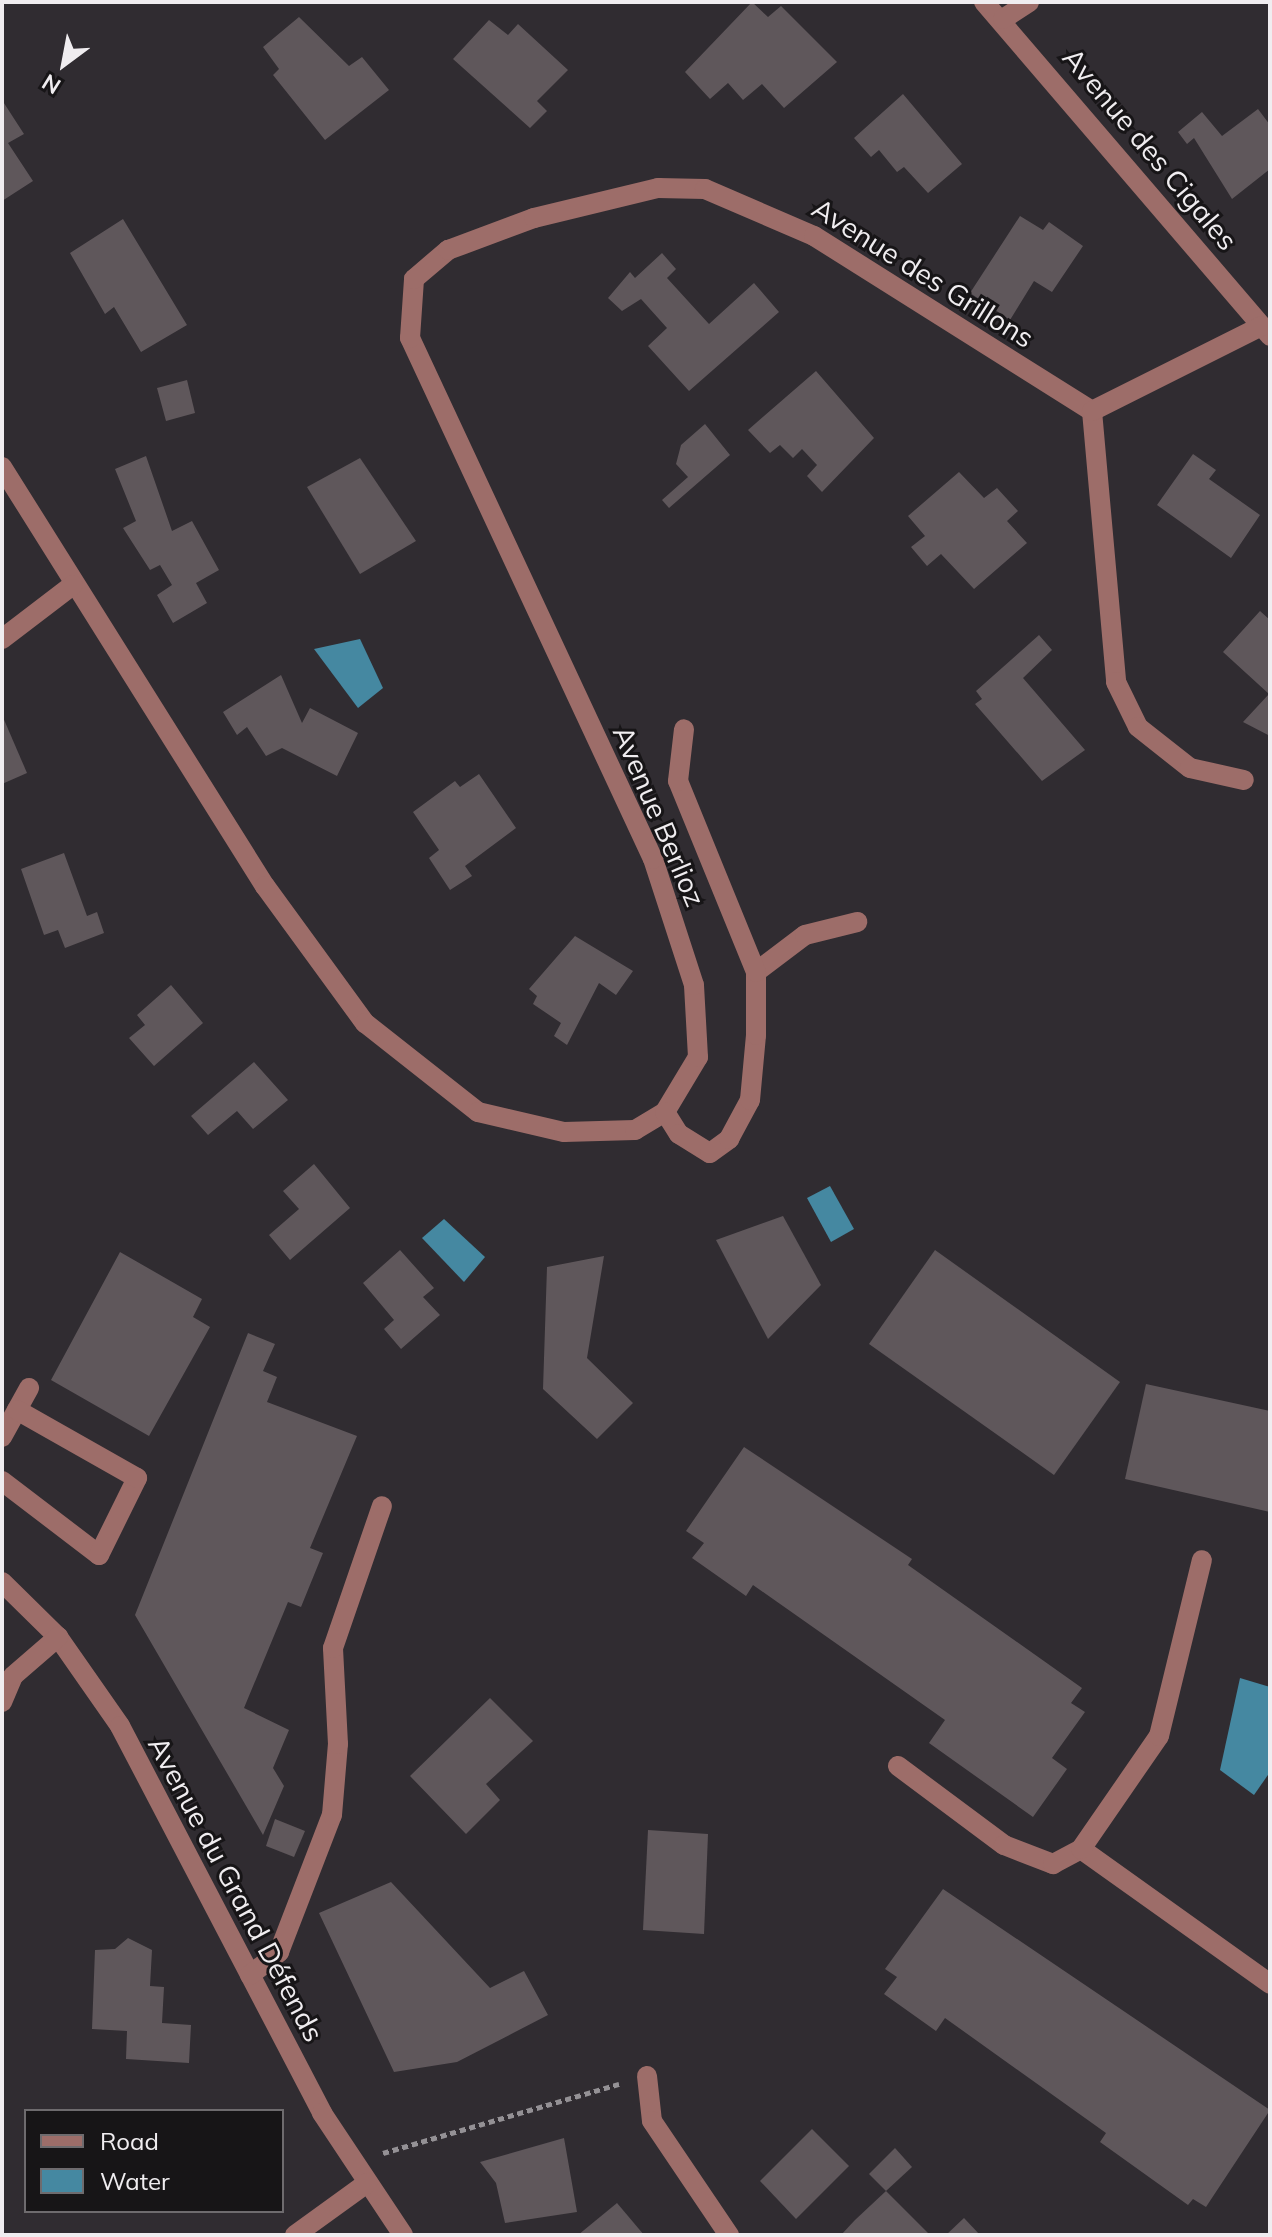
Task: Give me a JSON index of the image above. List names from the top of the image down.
{
  "streets": {
    "street": [
      "Avenue des Cigales",
      "Avenue des Grillons",
      "Avenue Berlioz",
      "Avenue du Grand Défends"
    ]
  },
  "crossings": [
    ["Avenue des Grillons", "Avenue Berlioz"]
  ],
  "legend": ["Road", "Water"],
  "north": "bottom left"
}
